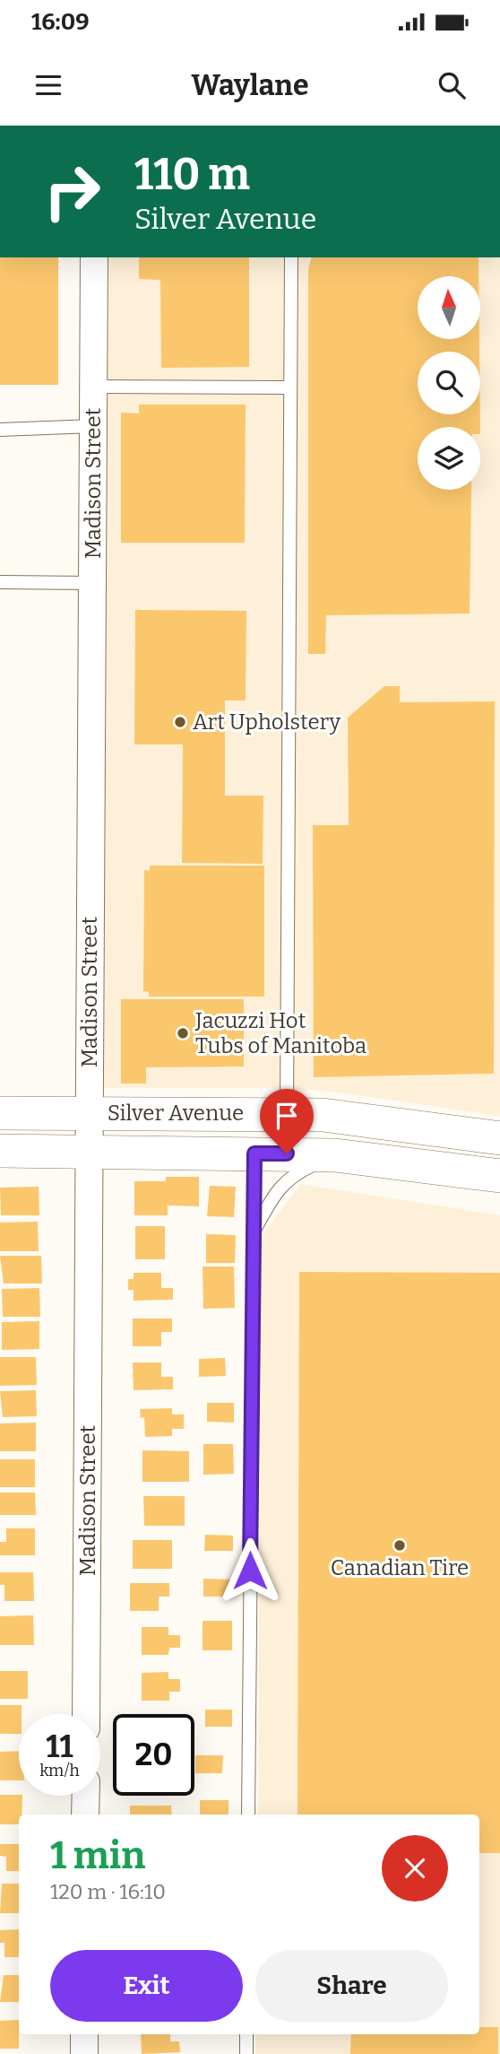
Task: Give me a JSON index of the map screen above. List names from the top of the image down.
{
  "streets": {
    "street": ["Madison Street", "Silver Avenue"]
  },
  "crossings": [
    ["Madison Street", "Silver Avenue"]
  ],
  "places": ["Art Upholstery", "Jacuzzi Hot Tubs of Manitoba", "Canadian Tire"],
  "north": "top",
  "page": {
    "status": "16:09",
    "header": "Waylane",
    "turn": ["110 m", "Silver Avenue"],
    "speed": "11 km/h",
    "limit": "20",
    "heading": ["1 min", "120 m · 16:10"],
    "buttons": ["Exit", "Share"]
  }
}
